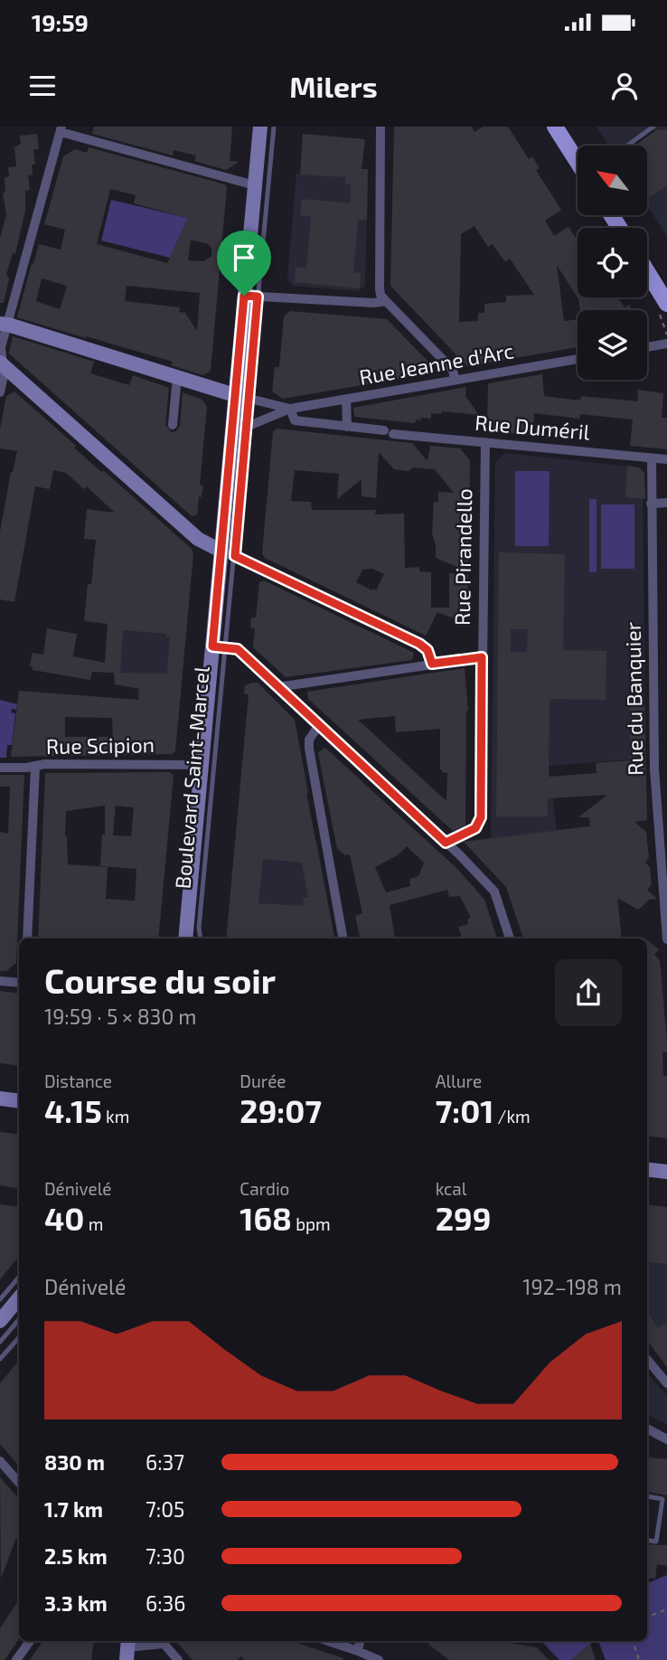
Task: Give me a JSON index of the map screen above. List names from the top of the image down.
{
  "streets": {
    "main road": ["Boulevard Saint-Marcel"],
    "street": [
      "Rue Jeanne d'Arc",
      "Rue Duméril",
      "Rue Pirandello",
      "Rue du Banquier",
      "Rue Scipion"
    ]
  },
  "crossings": [
    ["Rue Jeanne d'Arc", "Rue Duméril"],
    ["Rue Jeanne d'Arc", "Boulevard Saint-Marcel"],
    ["Rue Duméril", "Rue Pirandello"],
    ["Rue Duméril", "Rue du Banquier"],
    ["Rue Scipion", "Boulevard Saint-Marcel"]
  ],
  "north": "top left",
  "page": {
    "status": "19:59",
    "header": "Milers",
    "heading": ["Course du soir", "19:59 · 5 × 830 m"],
    "stats": [
      ["Distance", "4.15 km"],
      ["Durée", "29:07"],
      ["Allure", "7:01 /km"],
      ["Dénivelé", "40 m"],
      ["Cardio", "168 bpm"],
      ["kcal", "299"]
    ],
    "chart": ["Dénivelé", "192–198 m"],
    "list": [
      {
        "name": "830 m",
        "note": "6:37"
      },
      {
        "name": "1.7 km",
        "note": "7:05"
      },
      {
        "name": "2.5 km",
        "note": "7:30"
      },
      {
        "name": "3.3 km",
        "note": "6:36"
      }
    ]
  }
}
